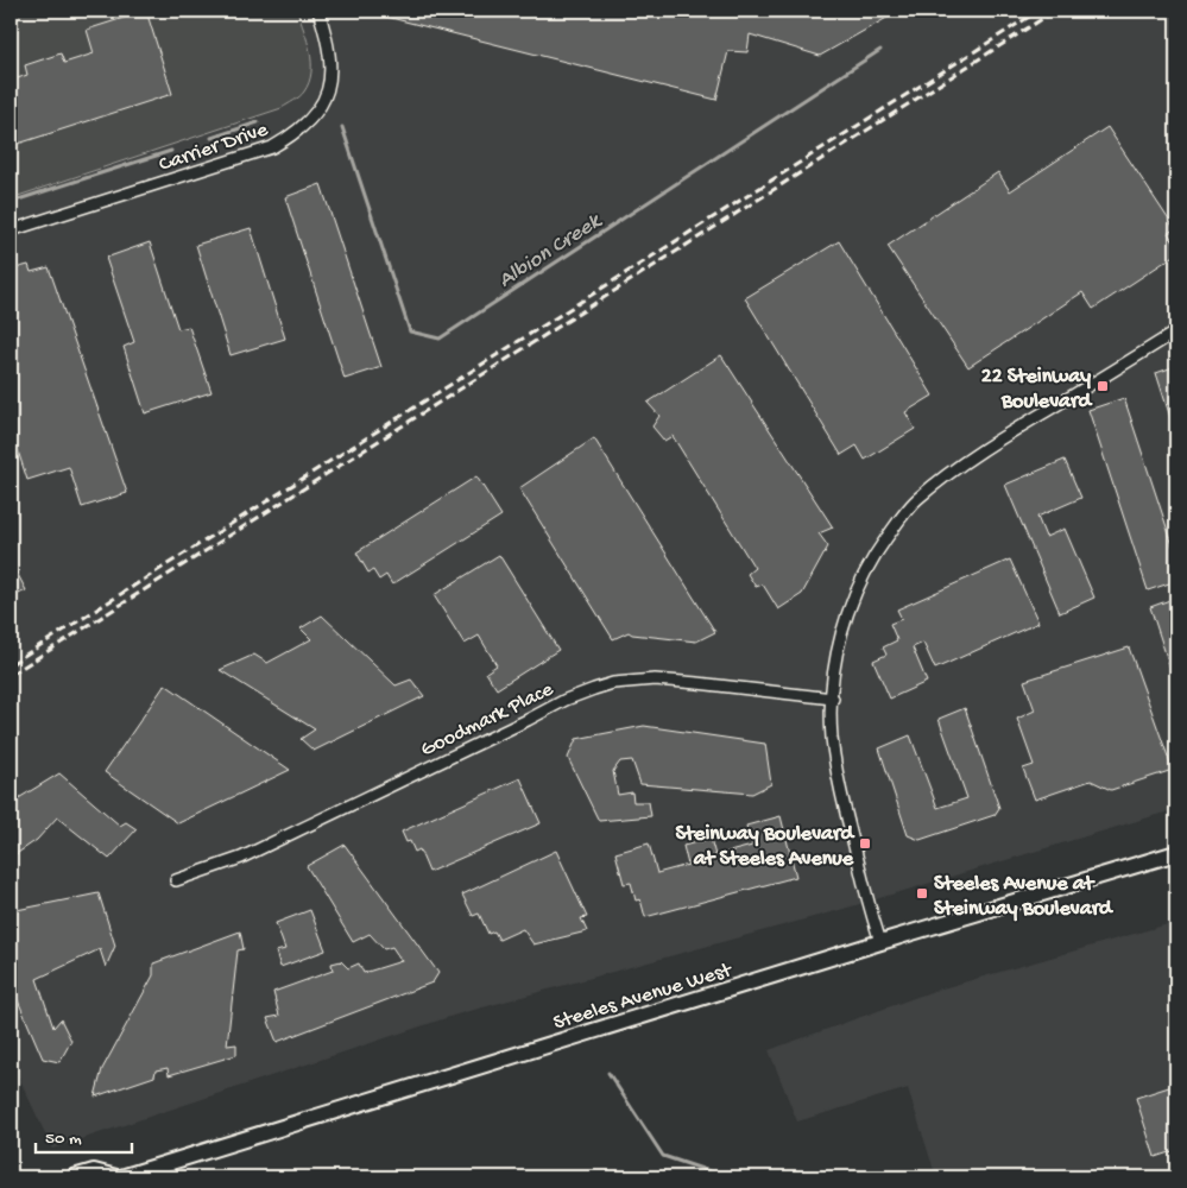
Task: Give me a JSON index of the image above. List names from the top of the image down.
{
  "streets": {
    "main road": ["Steeles Avenue West"],
    "street": ["Carrier Drive", "Goodmark Place"]
  },
  "water": ["Albion Creek"],
  "places": {
    "transit": ["22 Steinway Boulevard", "Steinway Boulevard at Steeles Avenue", "Steeles Avenue at Steinway Boulevard"]
  },
  "scale_bar": "50 m"
}
